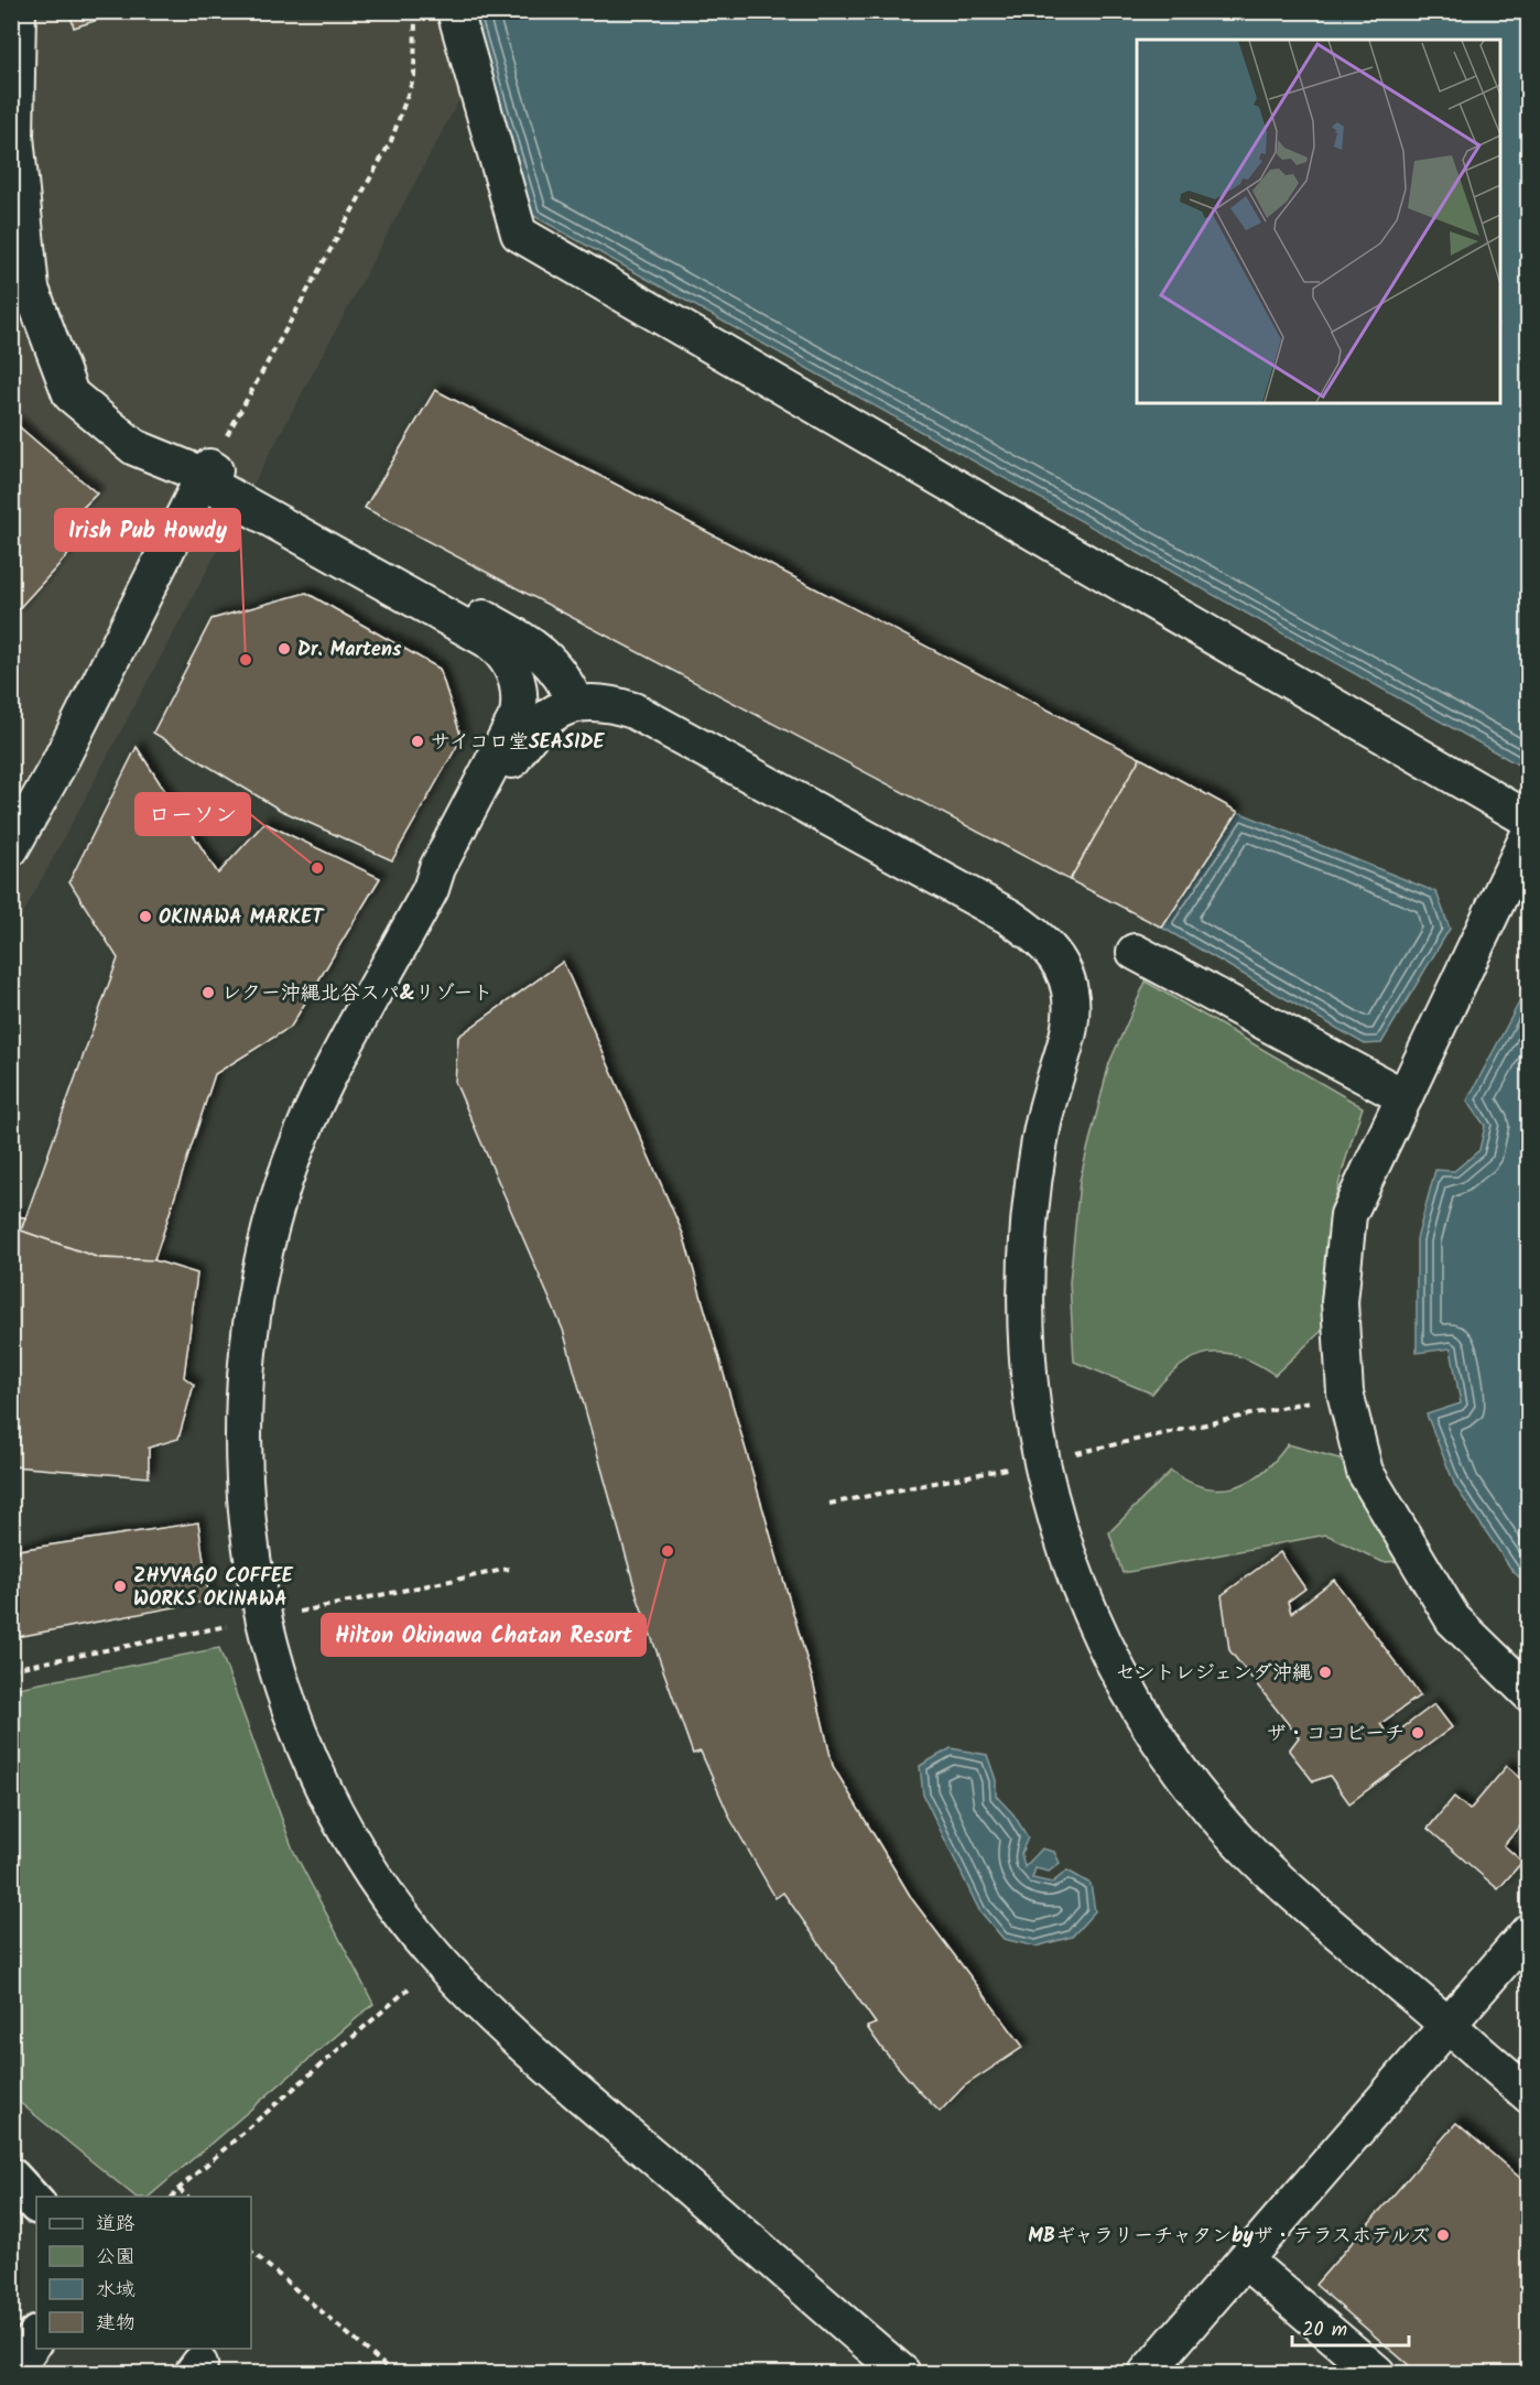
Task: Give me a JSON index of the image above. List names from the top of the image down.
{
  "places": [
    "Dr. Martens",
    "Irish Pub Howdy",
    "サイコロ堂SEASIDE",
    "ローソン",
    "OKINAWA MARKET",
    "レクー沖縄北谷スパ&リゾート",
    "Hilton Okinawa Chatan Resort",
    "ZHYVAGO COFFEE WORKS OKINAWA",
    "セントレジェンダ沖縄",
    "ザ・ココビーチ",
    "MBギャラリーチャタンbyザ・テラスホテルズ"
  ],
  "legend": [
    "道路",
    "公園",
    "水域",
    "建物"
  ],
  "scale_bar": "20 m"
}
